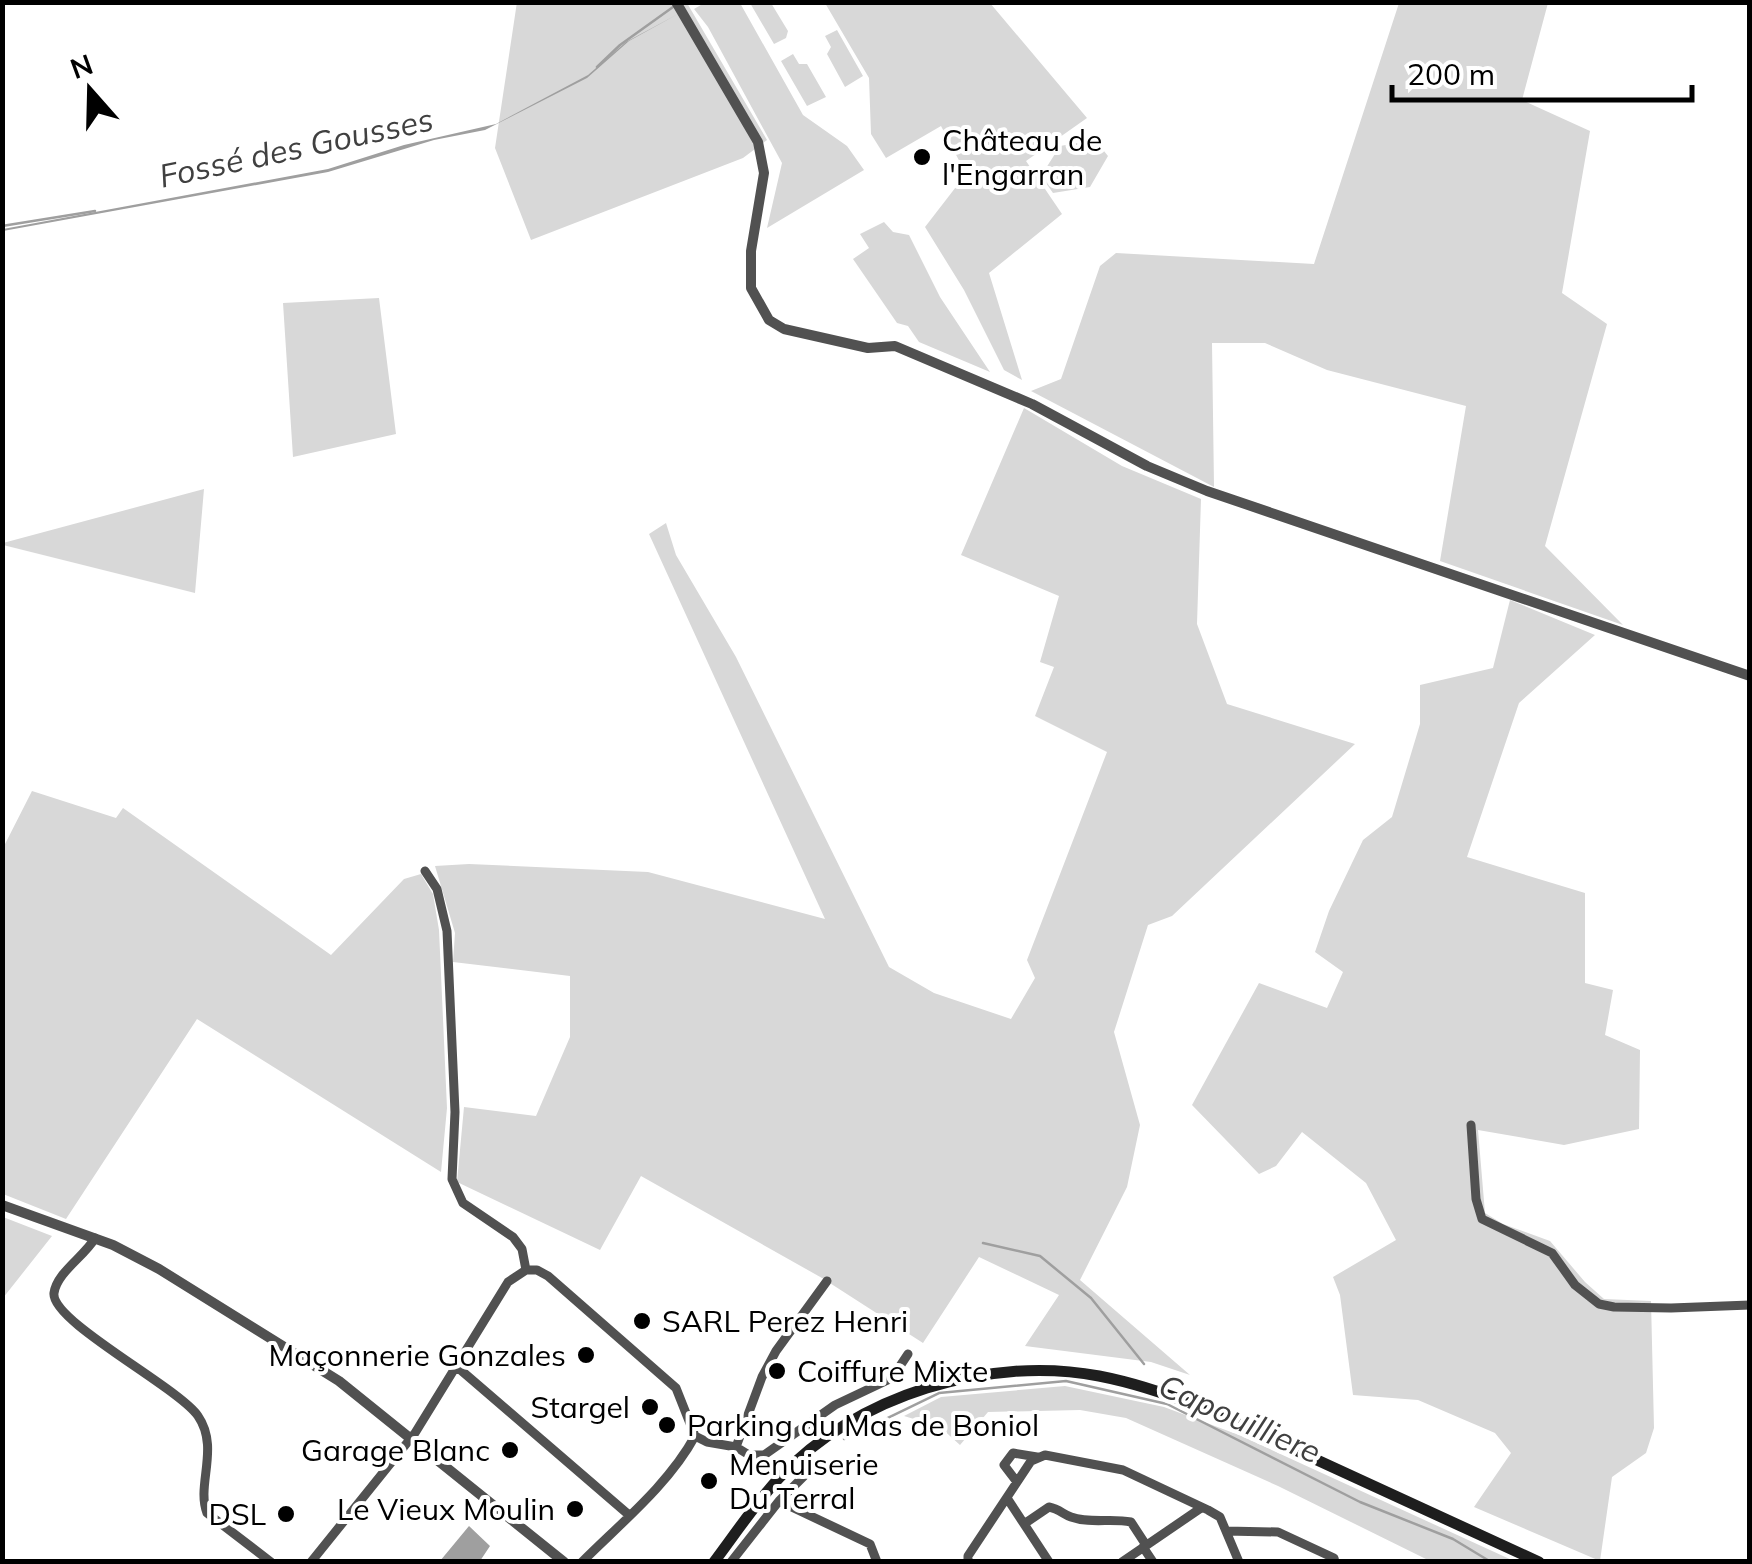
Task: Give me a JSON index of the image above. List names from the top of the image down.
{
  "water": ["Fossé des Gousses", "Capouilliere"],
  "places": [
    "Château de l'Engarran",
    "SARL Perez Henri",
    "Maçonnerie Gonzales",
    "Coiffure Mixte",
    "Stargel",
    "Parking du Mas de Boniol",
    "Garage Blanc",
    "Menuiserie Du Terral",
    "Le Vieux Moulin",
    "DSL"
  ],
  "scale_bar": "200 m",
  "north": "top"
}
